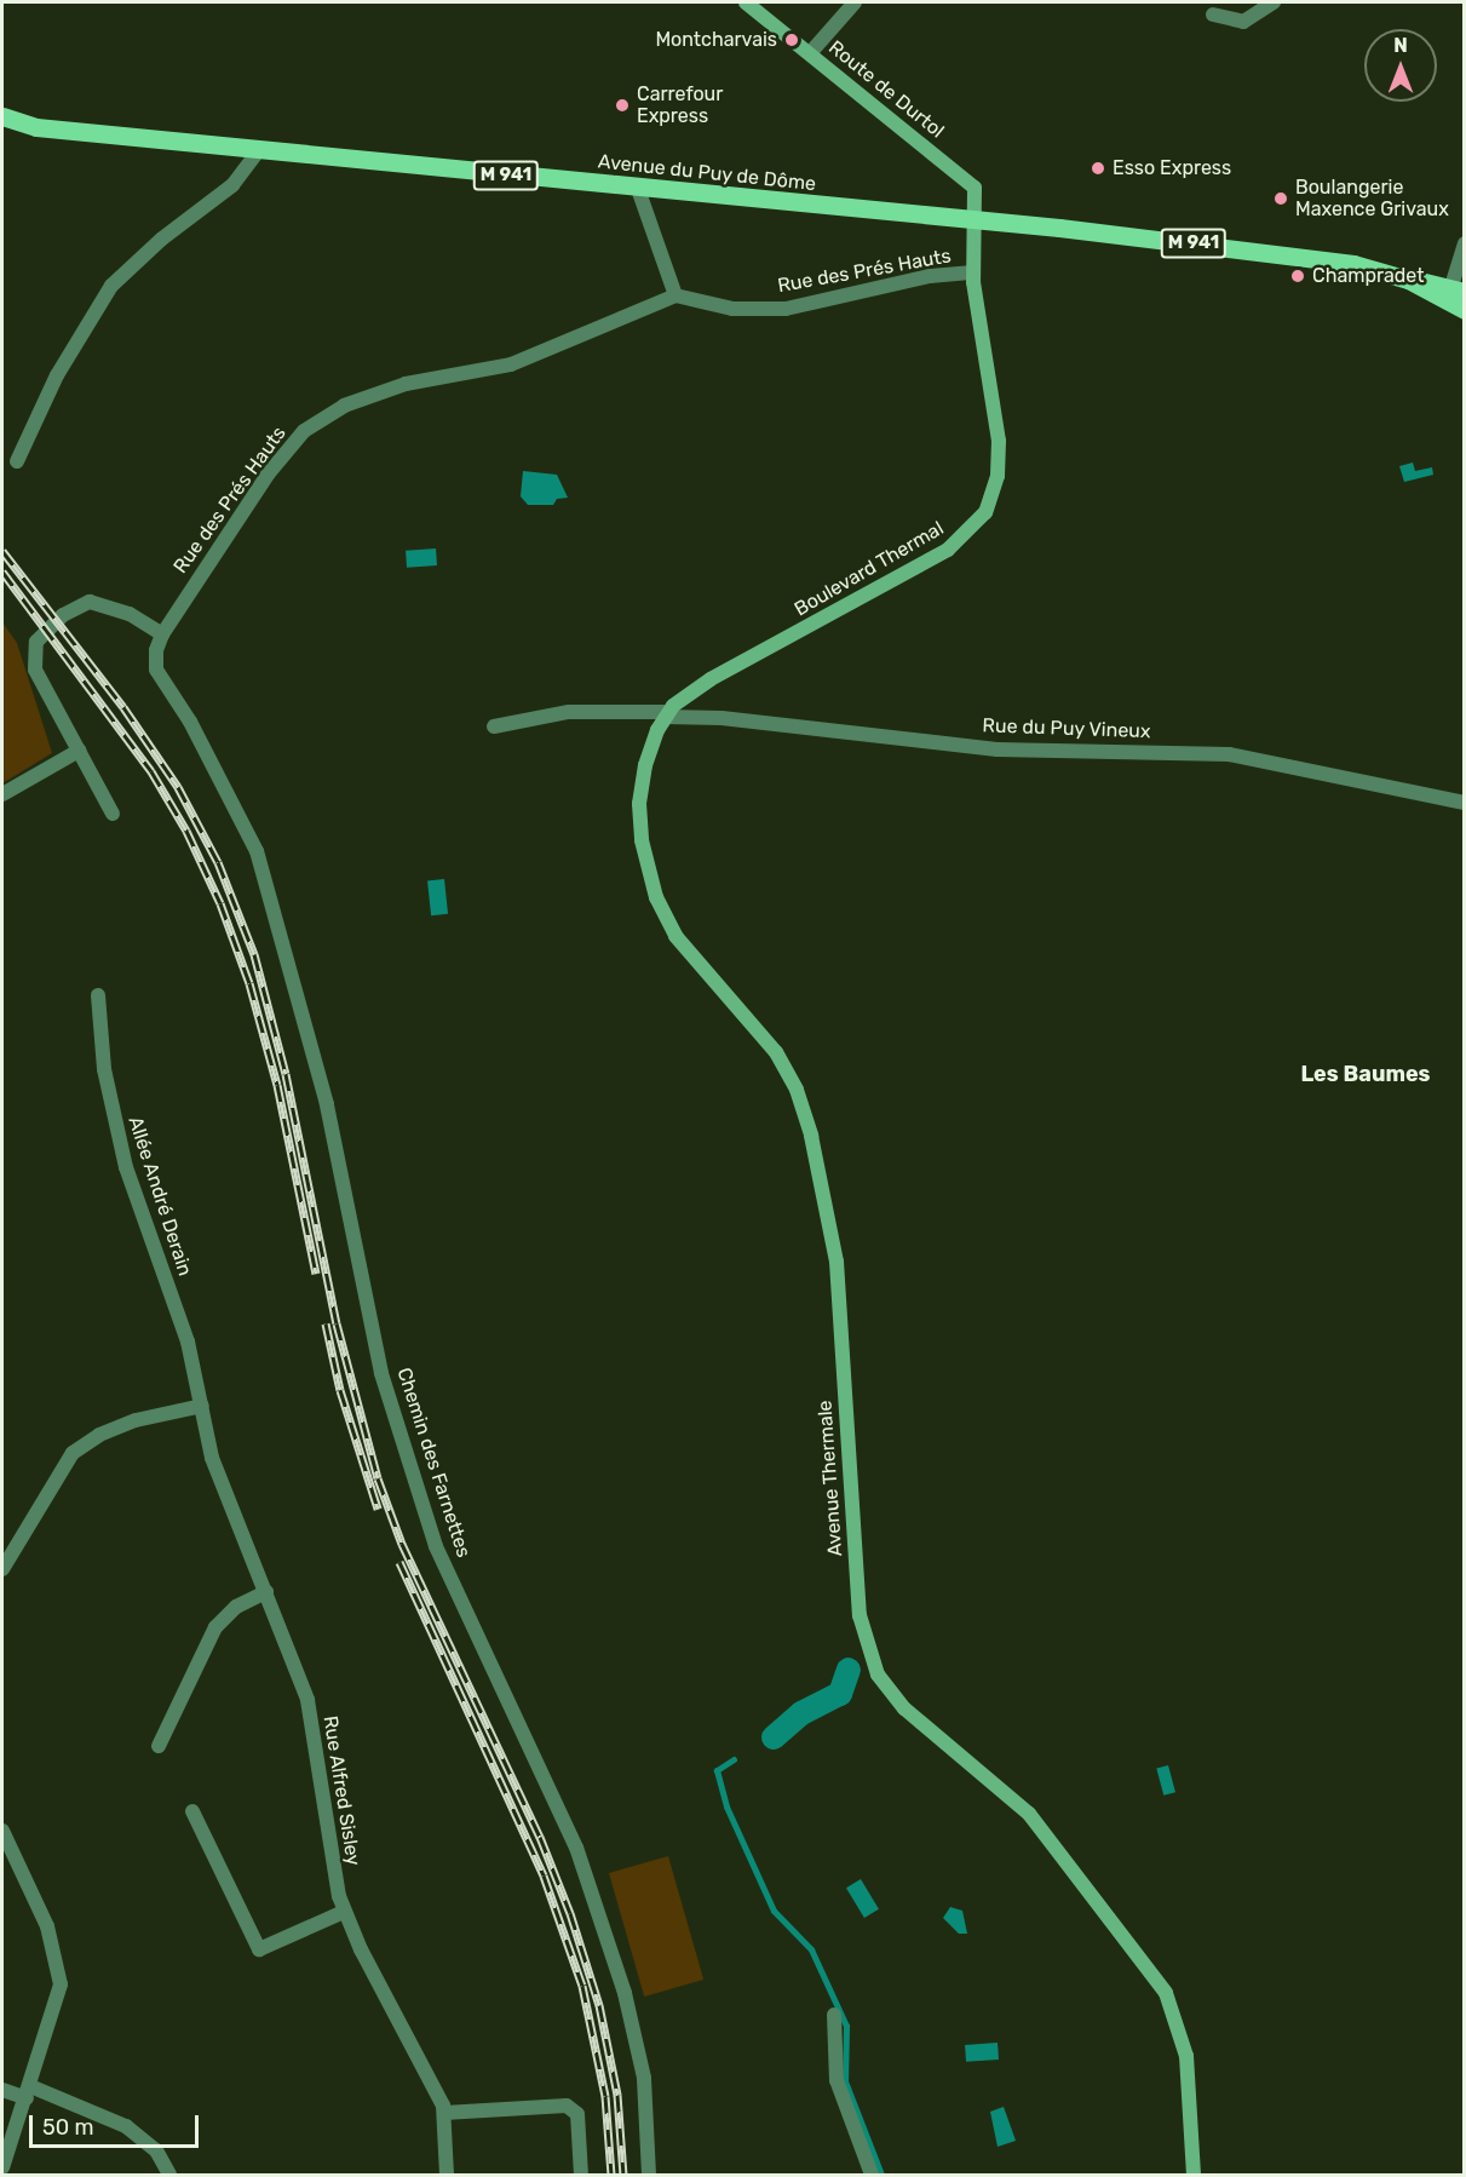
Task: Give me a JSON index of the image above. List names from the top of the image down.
{
  "streets": {
    "main road": [
      "Route de Durtol",
      "Avenue du Puy de Dôme",
      "M 941",
      "Boulevard Thermal",
      "Avenue Thermale"
    ],
    "street": [
      "Rue des Prés Hauts",
      "Rue du Puy Vineux",
      "Allée André Derain",
      "Chemin des Farnettes",
      "Rue Alfred Sisley"
    ]
  },
  "crossings": [
    ["Route de Durtol", "Avenue du Puy de Dôme"],
    ["Route de Durtol", "Boulevard Thermal"],
    ["Avenue du Puy de Dôme", "Boulevard Thermal"],
    ["Rue des Prés Hauts", "Boulevard Thermal"],
    ["Rue des Prés Hauts", "Chemin des Farnettes"],
    ["Boulevard Thermal", "Rue du Puy Vineux"],
    ["Boulevard Thermal", "Avenue Thermale"],
    ["Rue du Puy Vineux", "Avenue Thermale"],
    ["Allée André Derain", "Rue Alfred Sisley"]
  ],
  "districts": ["Les Baumes"],
  "places": [
    "Montcharvais",
    "Carrefour Express",
    "Esso Express",
    "Boulangerie Maxence Grivaux",
    "Champradet"
  ],
  "scale_bar": "50 m",
  "north": "top"
}
